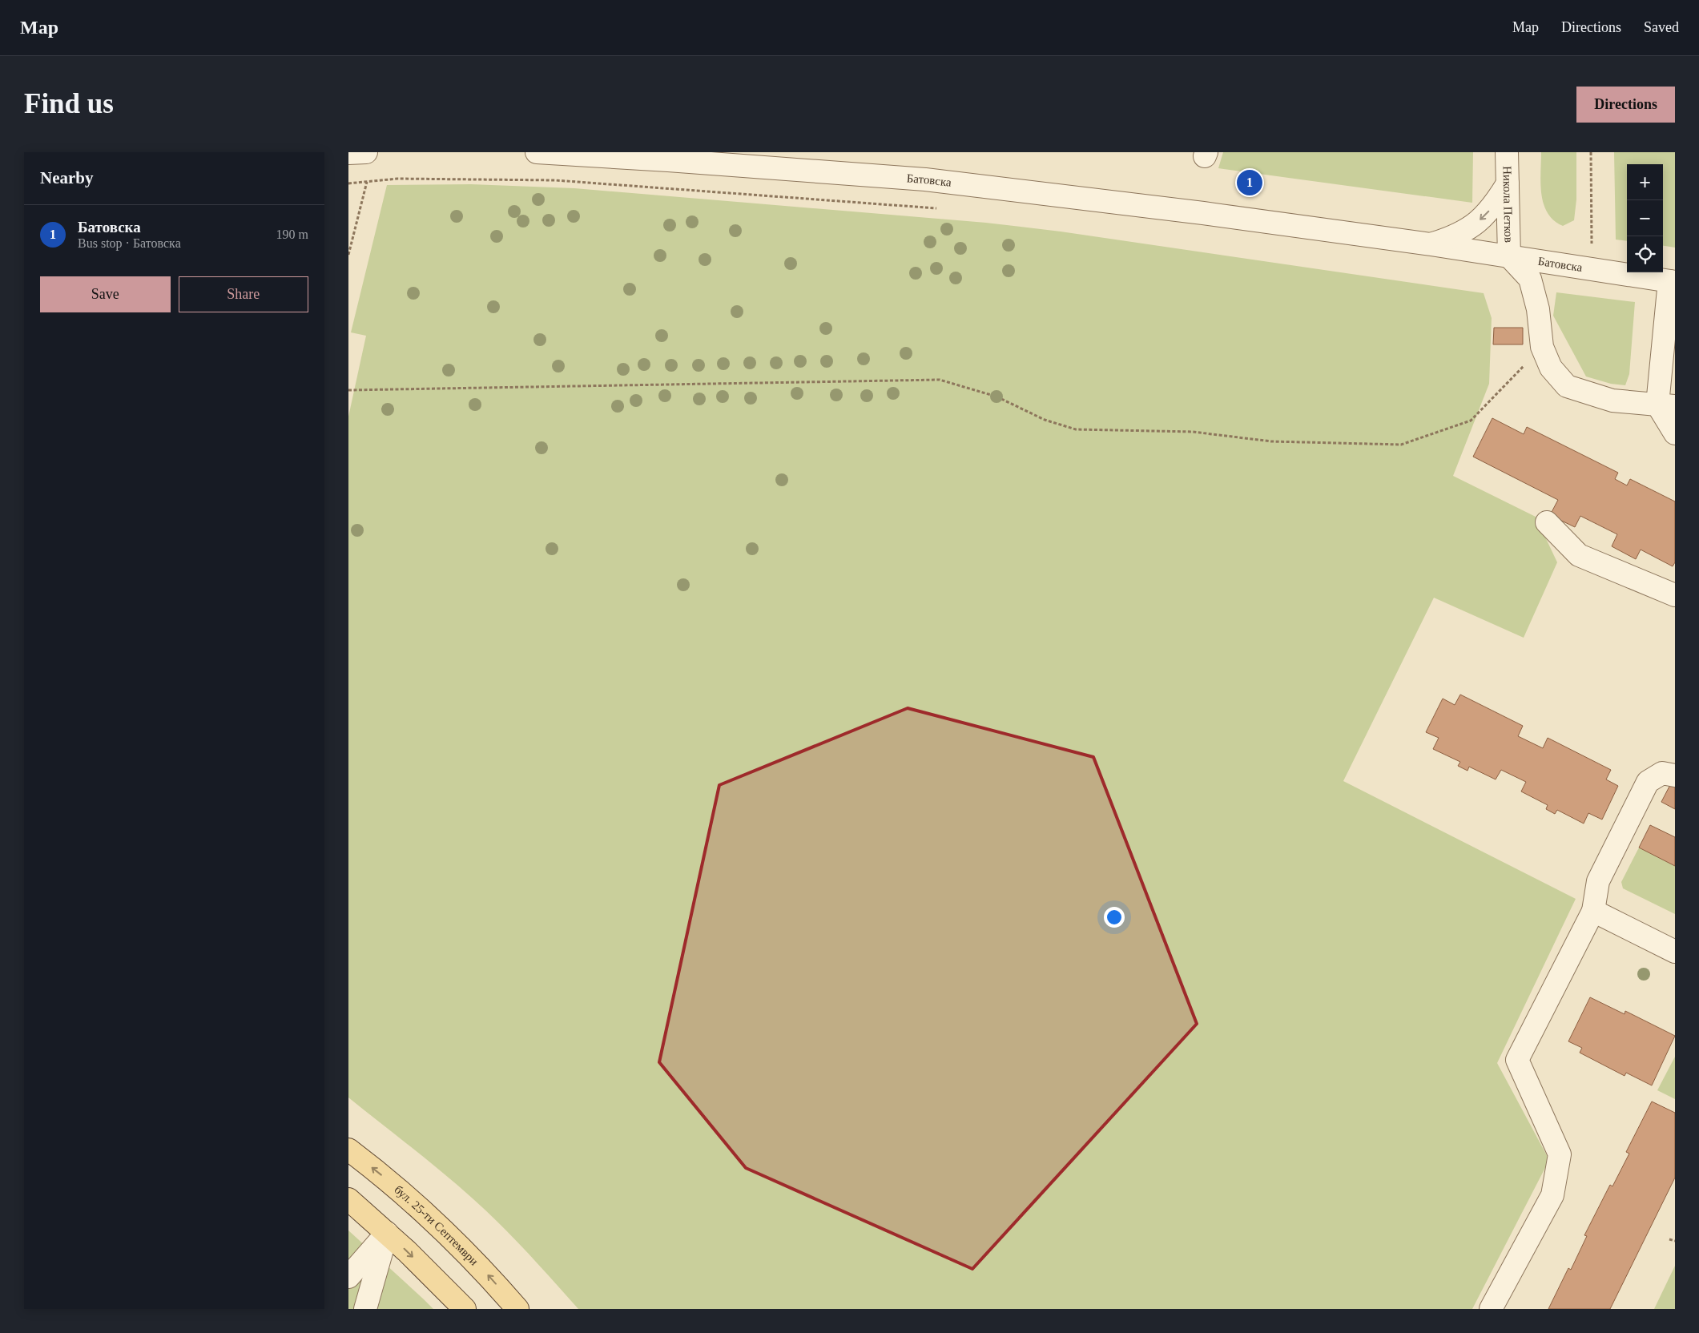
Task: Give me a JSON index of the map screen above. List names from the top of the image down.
{
  "streets": {
    "main road": ["бул. 25-ти Септември"],
    "street": ["Батовска", "Никола Петков"]
  },
  "crossings": [
    ["Батовска", "Никола Петков"]
  ],
  "page": {
    "header": "Map",
    "nav": ["Map", "Directions", "Saved"],
    "buttons": [
      "Directions",
      ["Save", "Share"]
    ],
    "title": "Find us",
    "heading": "Nearby",
    "map_buttons": ["+", "−"],
    "pins": "1",
    "list": [
      {
        "mark": "1",
        "name": "Батовска",
        "note": "Bus stop · Батовска",
        "value": "190 m"
      }
    ]
  }
}
